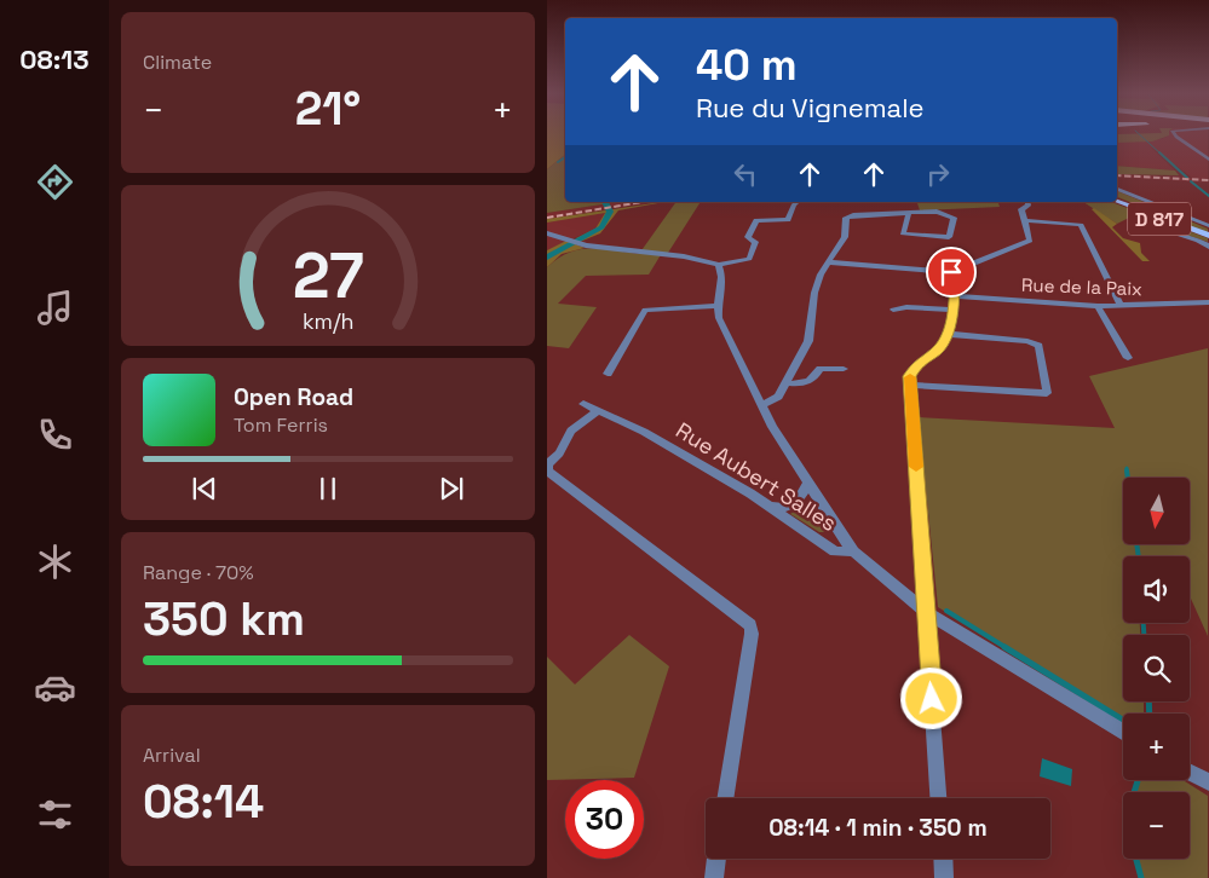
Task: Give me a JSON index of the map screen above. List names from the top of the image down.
{
  "streets": {
    "main road": ["D 817"],
    "street": ["Rue de la Paix", "Rue Aubert Salles"]
  },
  "north": "bottom",
  "page": {
    "tabs": "08:13",
    "tile": [
      "Climate",
      ["Range · 70%", "350 km"],
      ["Arrival", "08:14"]
    ],
    "turn": ["40 m", "Rue du Vignemale"],
    "heat": ["−", "21°", "+"],
    "song": ["Open Road", "Tom Ferris"],
    "map_buttons": ["+", "−"],
    "limit": "30",
    "trip": "08:14 · 1 min · 350 m",
    "gauge": ["27", "km/h"]
  }
}
